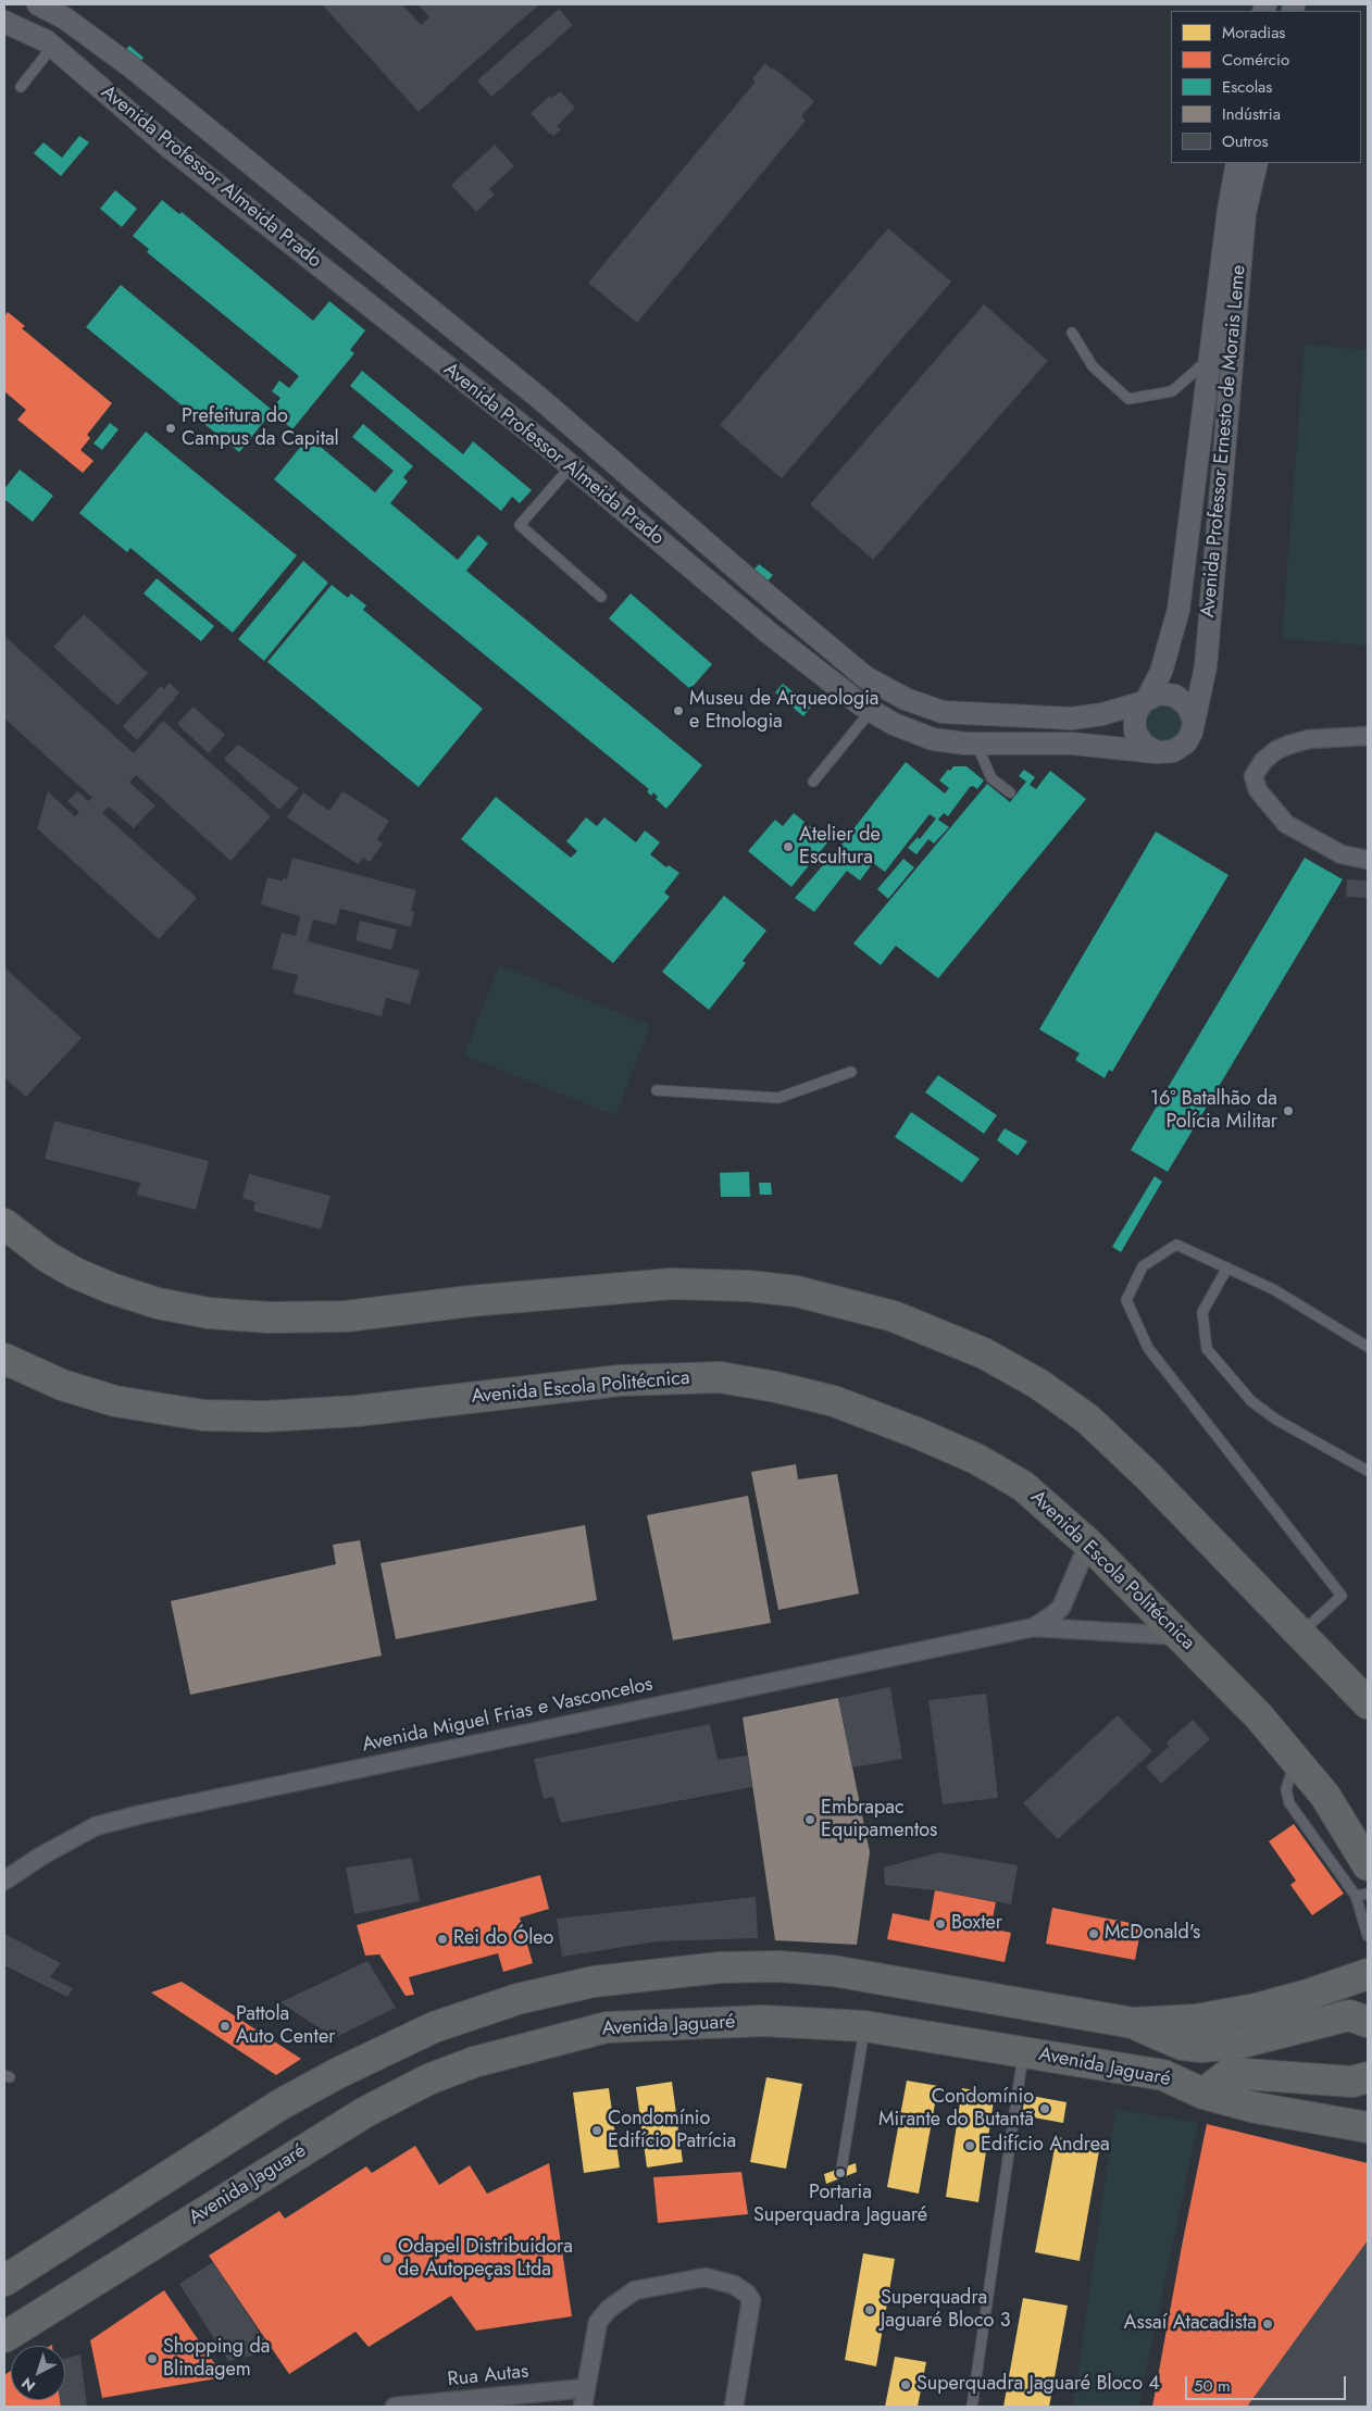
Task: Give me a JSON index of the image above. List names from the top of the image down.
{
  "streets": {
    "highway": ["Avenida Escola Politécnica", "Avenida Jaguaré"],
    "street": [
      "Avenida Professor Almeida Prado",
      "Avenida Professor Ernesto de Morais Leme",
      "Avenida Miguel Frias e Vasconcelos",
      "Rua Autas"
    ]
  },
  "crossings": [
    ["Avenida Professor Almeida Prado", "Avenida Professor Ernesto de Morais Leme"],
    ["Avenida Escola Politécnica", "Avenida Miguel Frias e Vasconcelos"]
  ],
  "places": [
    "Prefeitura do Campus da Capital",
    "Museu de Arqueologia e Etnologia",
    "Atelier de Escultura",
    "16º Batalhão da Polícia Militar",
    "Embrapac Equipamentos",
    "Boxter",
    "McDonald's",
    "Rei do Óleo",
    "Pattola Auto Center",
    "Condomínio Mirante do Butantã",
    "Condomínio Edifício Patrícia",
    "Edifício Andrea",
    "Portaria Superquadra Jaguaré",
    "Odapel Distribuidora de Autopeças Ltda",
    "Superquadra Jaguaré Bloco 3",
    "Assaí Atacadista",
    "Shopping da Blindagem",
    "Superquadra Jaguaré Bloco 4"
  ],
  "legend": [
    "Moradias",
    "Comércio",
    "Escolas",
    "Indústria",
    "Outros"
  ],
  "scale_bar": "50 m",
  "north": "bottom left"
}
